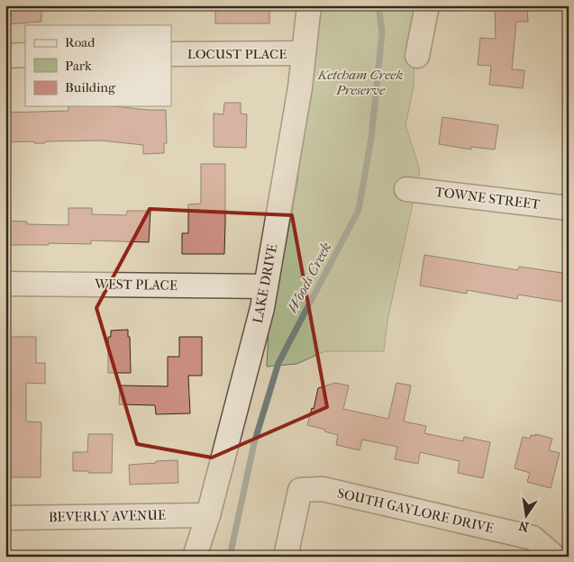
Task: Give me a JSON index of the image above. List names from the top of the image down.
{
  "streets": {
    "street": [
      "LOCUST PLACE",
      "TOWNE STREET",
      "LAKE DRIVE",
      "WEST PLACE",
      "SOUTH GAYLORE DRIVE",
      "BEVERLY AVENUE"
    ]
  },
  "crossings": [
    ["LOCUST PLACE", "LAKE DRIVE"],
    ["LAKE DRIVE", "WEST PLACE"],
    ["LAKE DRIVE", "BEVERLY AVENUE"]
  ],
  "water": ["Woods Creek"],
  "parks": ["Ketcham Creek Preserve"],
  "legend": ["Road", "Park", "Building"],
  "north": "bottom"
}
